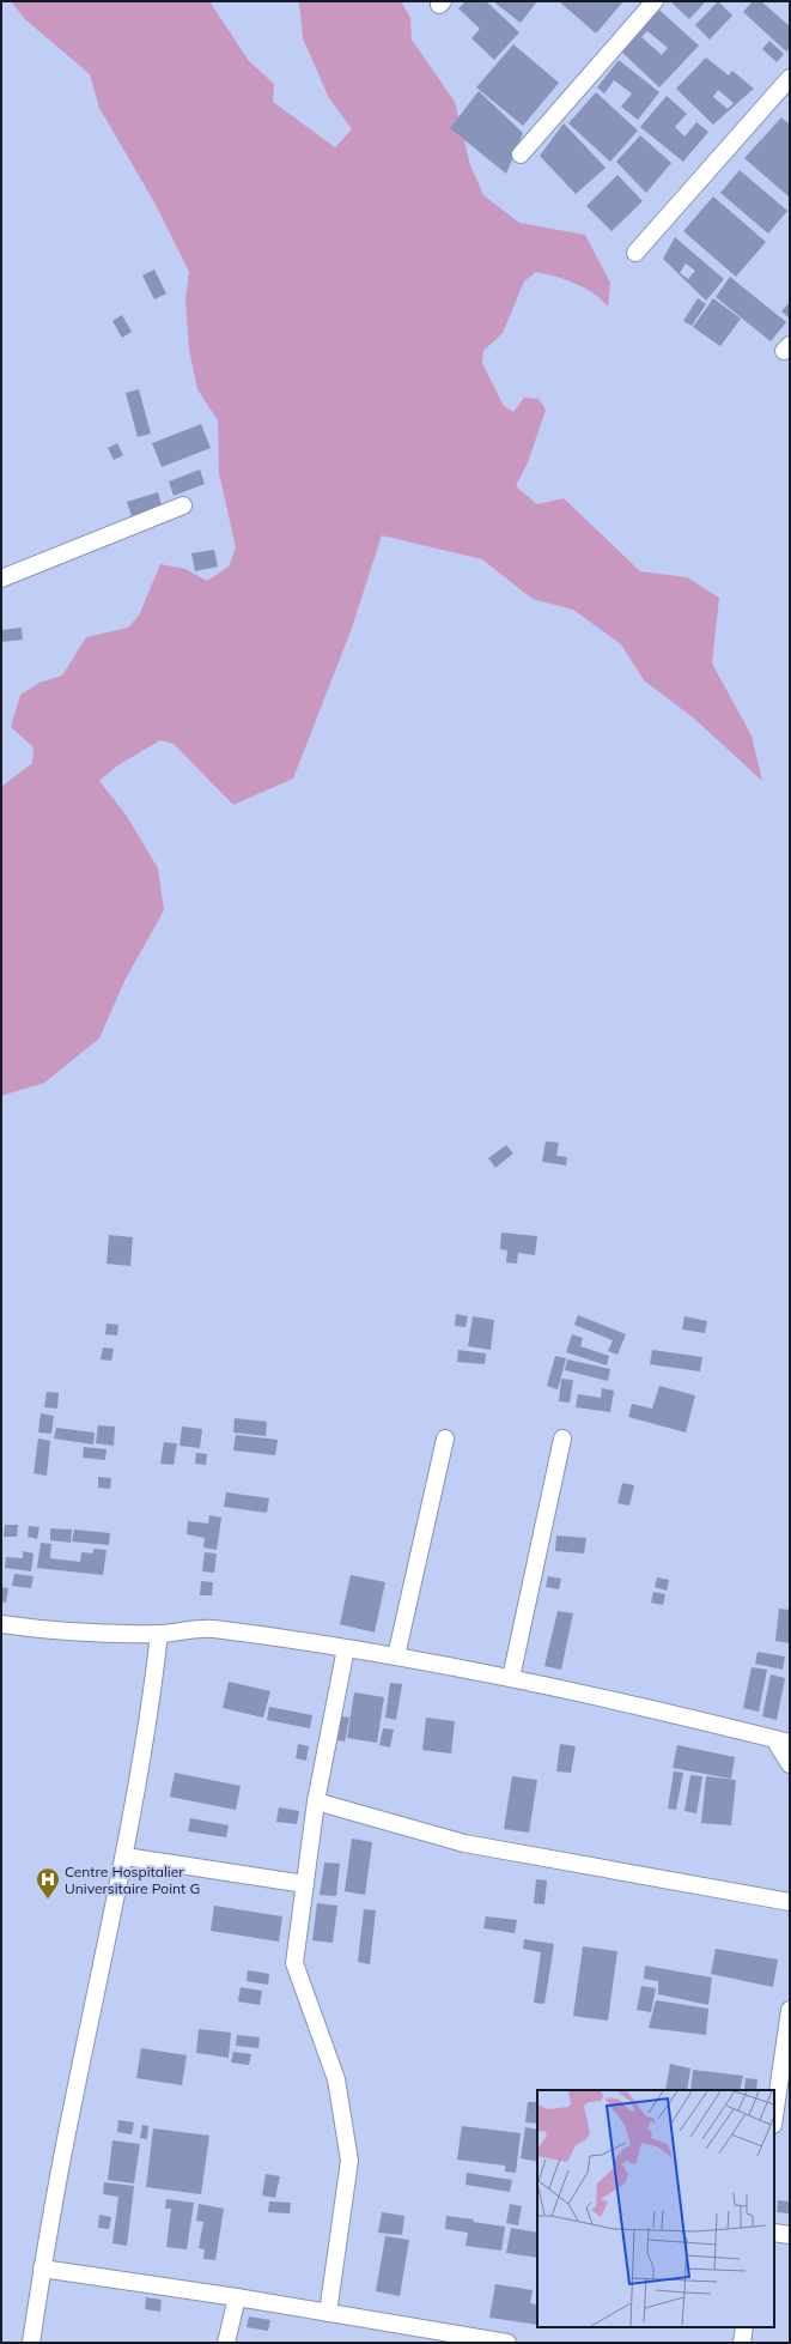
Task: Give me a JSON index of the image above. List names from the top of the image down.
{
  "places": {
    "hospital": ["Centre Hospitalier Universitaire Point G"]
  }
}
